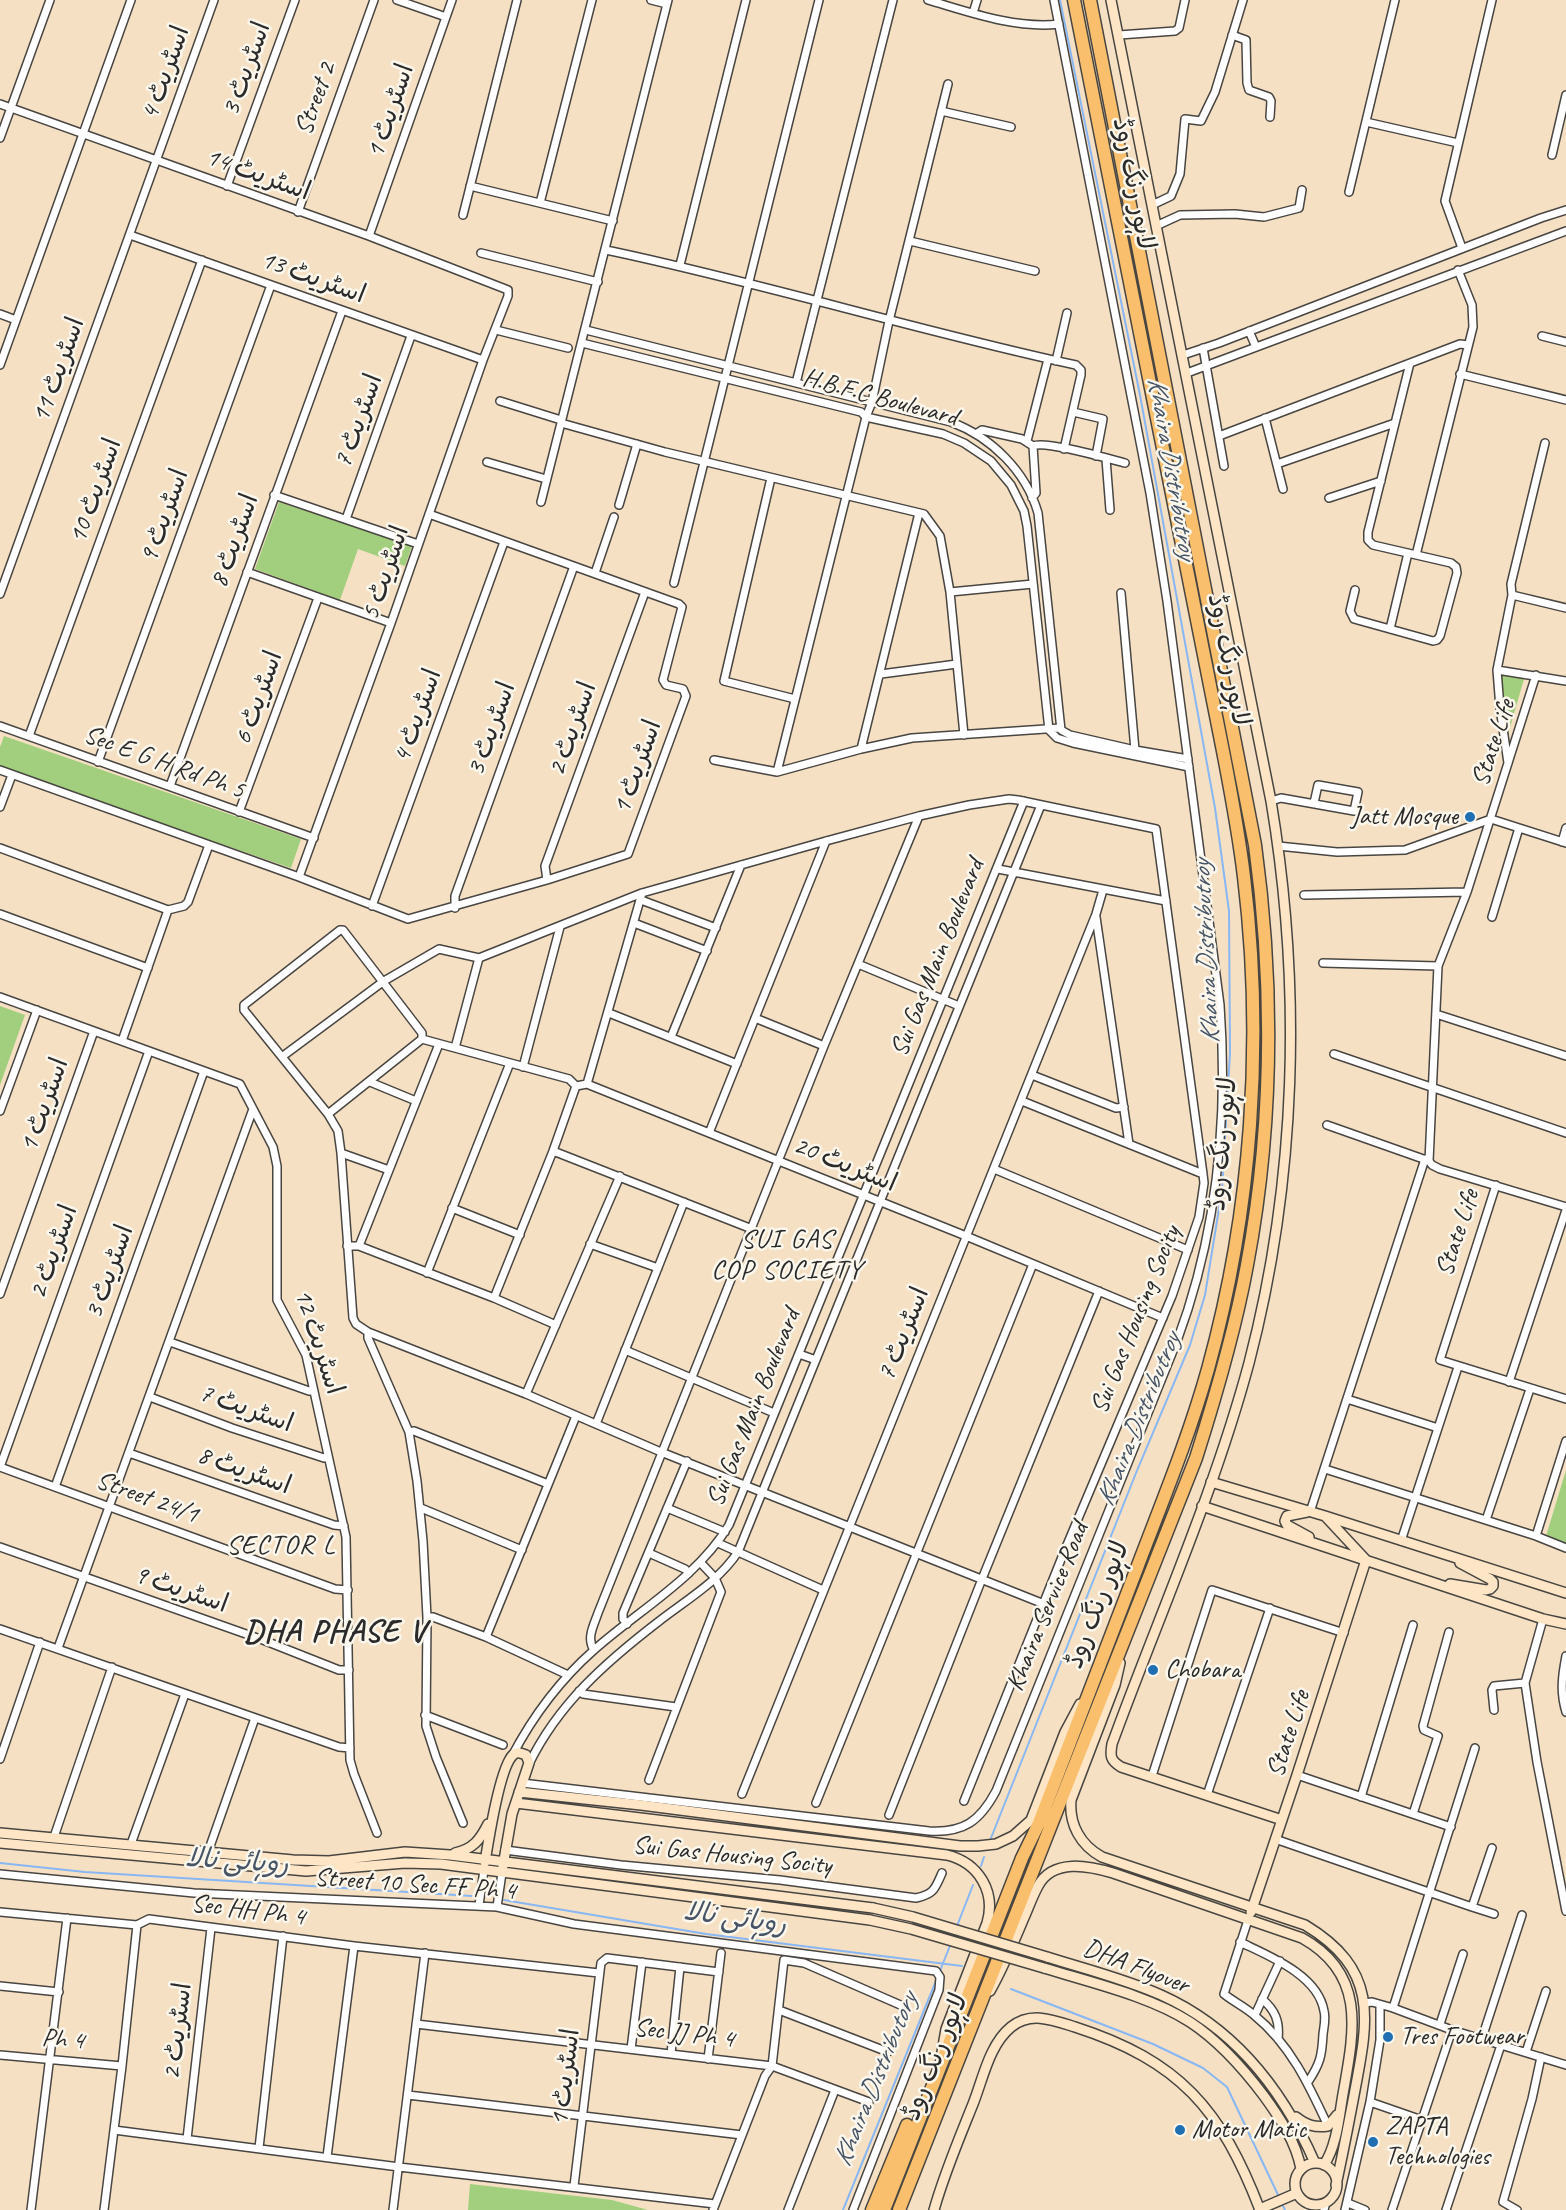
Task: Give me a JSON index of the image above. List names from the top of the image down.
{
  "streets": {
    "highway": ["لاہور رنگ روڈ"],
    "main road": ["State Life", "Sui Gas Main Boulevard", "DHA Flyover"],
    "street": [
      "اسٹریٹ 3",
      "اسٹریٹ 4",
      "Street 2",
      "اسٹریٹ 1",
      "اسٹریٹ 14",
      "اسٹریٹ 13",
      "اسٹریٹ 11",
      "H.B.F.C Boulevard",
      "اسٹریٹ 7",
      "اسٹریٹ 10",
      "اسٹریٹ 9",
      "اسٹریٹ 8",
      "اسٹریٹ 5",
      "اسٹریٹ 6",
      "اسٹریٹ 2",
      "Sec E G H Rd Ph 5",
      "اسٹریٹ 20",
      "Sui Gas Housing Socity",
      "اسٹریٹ 12",
      "Street 24/1",
      "Khaira Service Road",
      "Street 10 Sec FF Ph 4",
      "Sec HH Ph 4",
      "Sec JJ Ph 4",
      "Ph 4"
    ]
  },
  "crossings": [
    ["اسٹریٹ 3", "اسٹریٹ 14"],
    ["اسٹریٹ 3", "اسٹریٹ 12"],
    ["اسٹریٹ 3", "Street 24/1"],
    ["اسٹریٹ 4", "اسٹریٹ 14"],
    ["اسٹریٹ 4", "اسٹریٹ 11"],
    ["Street 2", "اسٹریٹ 14"],
    ["اسٹریٹ 1", "اسٹریٹ 14"],
    ["اسٹریٹ 1", "اسٹریٹ 2"],
    ["اسٹریٹ 1", "اسٹریٹ 12"],
    ["اسٹریٹ 1", "Sec HH Ph 4"],
    ["اسٹریٹ 1", "Sec JJ Ph 4"],
    ["اسٹریٹ 14", "اسٹریٹ 11"],
    ["اسٹریٹ 14", "اسٹریٹ 5"],
    ["اسٹریٹ 13", "اسٹریٹ 11"],
    ["اسٹریٹ 13", "اسٹریٹ 7"],
    ["اسٹریٹ 13", "اسٹریٹ 10"],
    ["اسٹریٹ 13", "اسٹریٹ 9"],
    ["اسٹریٹ 13", "اسٹریٹ 8"],
    ["اسٹریٹ 13", "اسٹریٹ 5"],
    ["اسٹریٹ 7", "اسٹریٹ 20"],
    ["اسٹریٹ 7", "اسٹریٹ 12"],
    ["اسٹریٹ 10", "Sec E G H Rd Ph 5"],
    ["اسٹریٹ 9", "Sec E G H Rd Ph 5"],
    ["اسٹریٹ 9", "اسٹریٹ 12"],
    ["اسٹریٹ 8", "Sec E G H Rd Ph 5"],
    ["اسٹریٹ 8", "اسٹریٹ 12"],
    ["اسٹریٹ 5", "Sec E G H Rd Ph 5"],
    ["اسٹریٹ 6", "Sec E G H Rd Ph 5"],
    ["اسٹریٹ 2", "اسٹریٹ 12"],
    ["اسٹریٹ 2", "Street 24/1"],
    ["اسٹریٹ 2", "Sec HH Ph 4"],
    ["Sui Gas Main Boulevard", "اسٹریٹ 20"],
    ["Sui Gas Main Boulevard", "Sui Gas Housing Socity"],
    ["Sui Gas Main Boulevard", "Khaira Service Road"],
    ["Sui Gas Main Boulevard", "Street 10 Sec FF Ph 4"],
    ["Sui Gas Main Boulevard", "DHA Flyover"],
    ["اسٹریٹ 20", "Sui Gas Housing Socity"],
    ["اسٹریٹ 12", "Street 24/1"]
  ],
  "districts": ["SUI GAS COP SOCIETY", "SECTOR L", "DHA PHASE V"],
  "water": ["Khaira Distributroy", "روہائی نالا", "Khaira Distributory"],
  "places": [
    "Jatt Mosque",
    "Chobara",
    "Tres Footwear",
    "Motor Matic",
    "ZAPTA Technologies"
  ]
}
